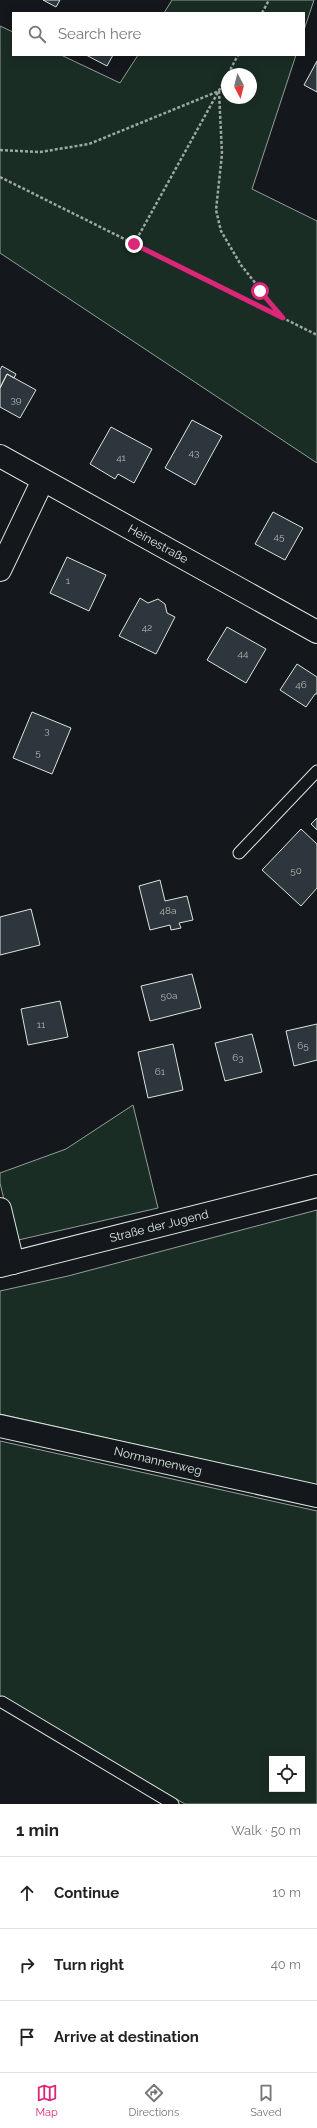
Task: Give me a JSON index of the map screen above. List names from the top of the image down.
{
  "streets": {
    "street": ["Heinestraße", "Straße der Jugend", "Normannenweg"]
  },
  "house_numbers": [
    "39",
    "43",
    "41",
    "45",
    "1",
    "42",
    "44",
    "46",
    "3",
    "5",
    "50",
    "48a",
    "50a",
    "11",
    "65",
    "63",
    "61"
  ],
  "north": "bottom",
  "page": {
    "search": "Search here",
    "heading": ["1 min", "Walk · 50 m"],
    "list": [
      ["Continue", "10 m"],
      ["Turn right", "40 m"],
      "Arrive at destination"
    ],
    "nav": ["Map", "Directions", "Saved"]
  }
}
